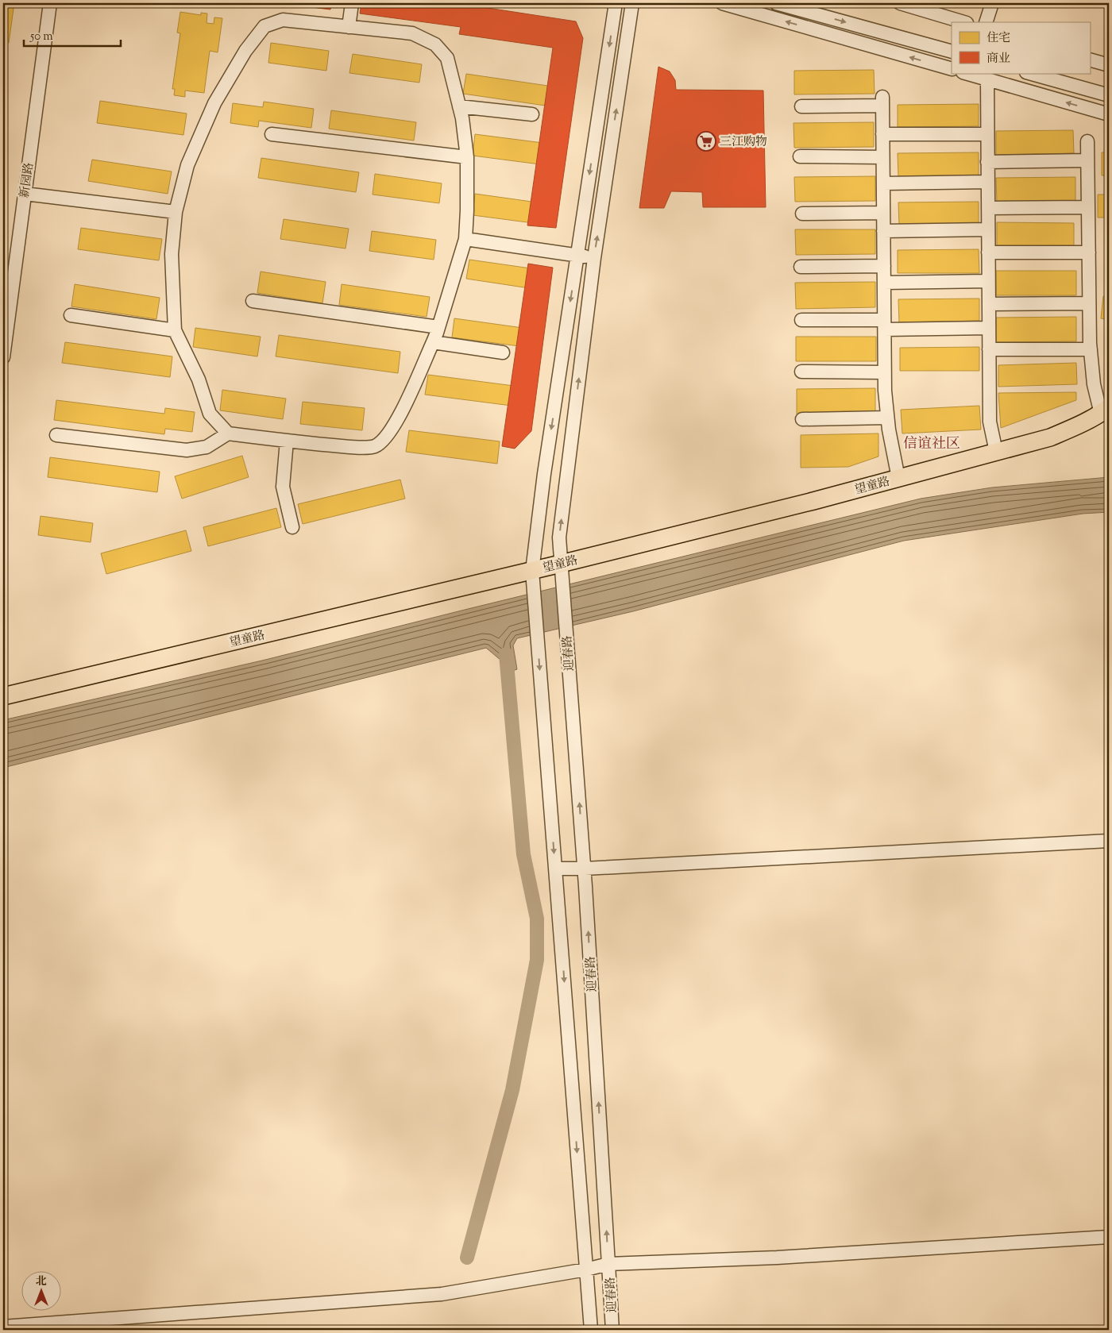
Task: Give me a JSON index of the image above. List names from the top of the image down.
{
  "streets": {
    "main road": ["望童路"],
    "street": ["新园路", "迎春路"]
  },
  "crossings": [
    ["望童路", "迎春路"]
  ],
  "districts": ["信谊社区"],
  "places": {
    "supermarket": ["三江购物"]
  },
  "legend": ["住宅", "商业"],
  "scale_bar": "50 m",
  "north": "top"
}
